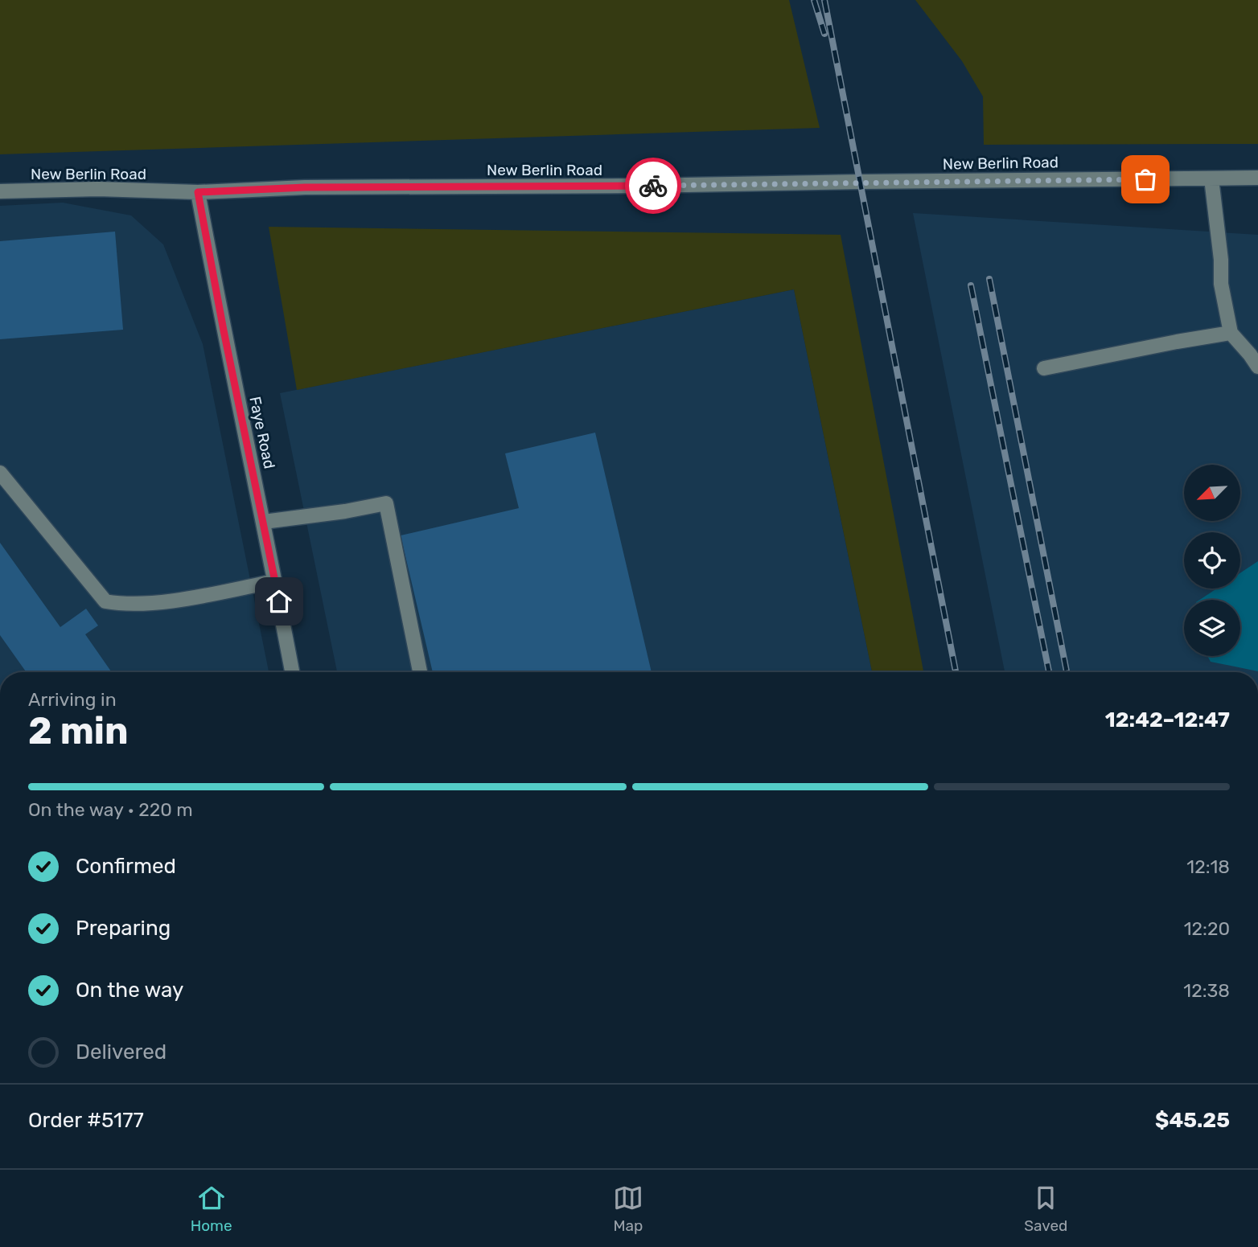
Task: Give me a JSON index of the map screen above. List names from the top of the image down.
{
  "streets": {
    "street": ["New Berlin Road", "Faye Road"]
  },
  "crossings": [
    ["New Berlin Road", "Faye Road"]
  ],
  "north": "bottom left",
  "page": {
    "heading": ["2 min", "Arriving in", "12:42–12:47"],
    "panel": ["Order #5177", "$45.25"],
    "bar": "On the way · 220 m",
    "list": [
      ["Confirmed", "12:18"],
      ["Preparing", "12:20"],
      ["On the way", "12:38"],
      "Delivered"
    ],
    "tabs": ["Home", "Map", "Saved"]
  }
}
